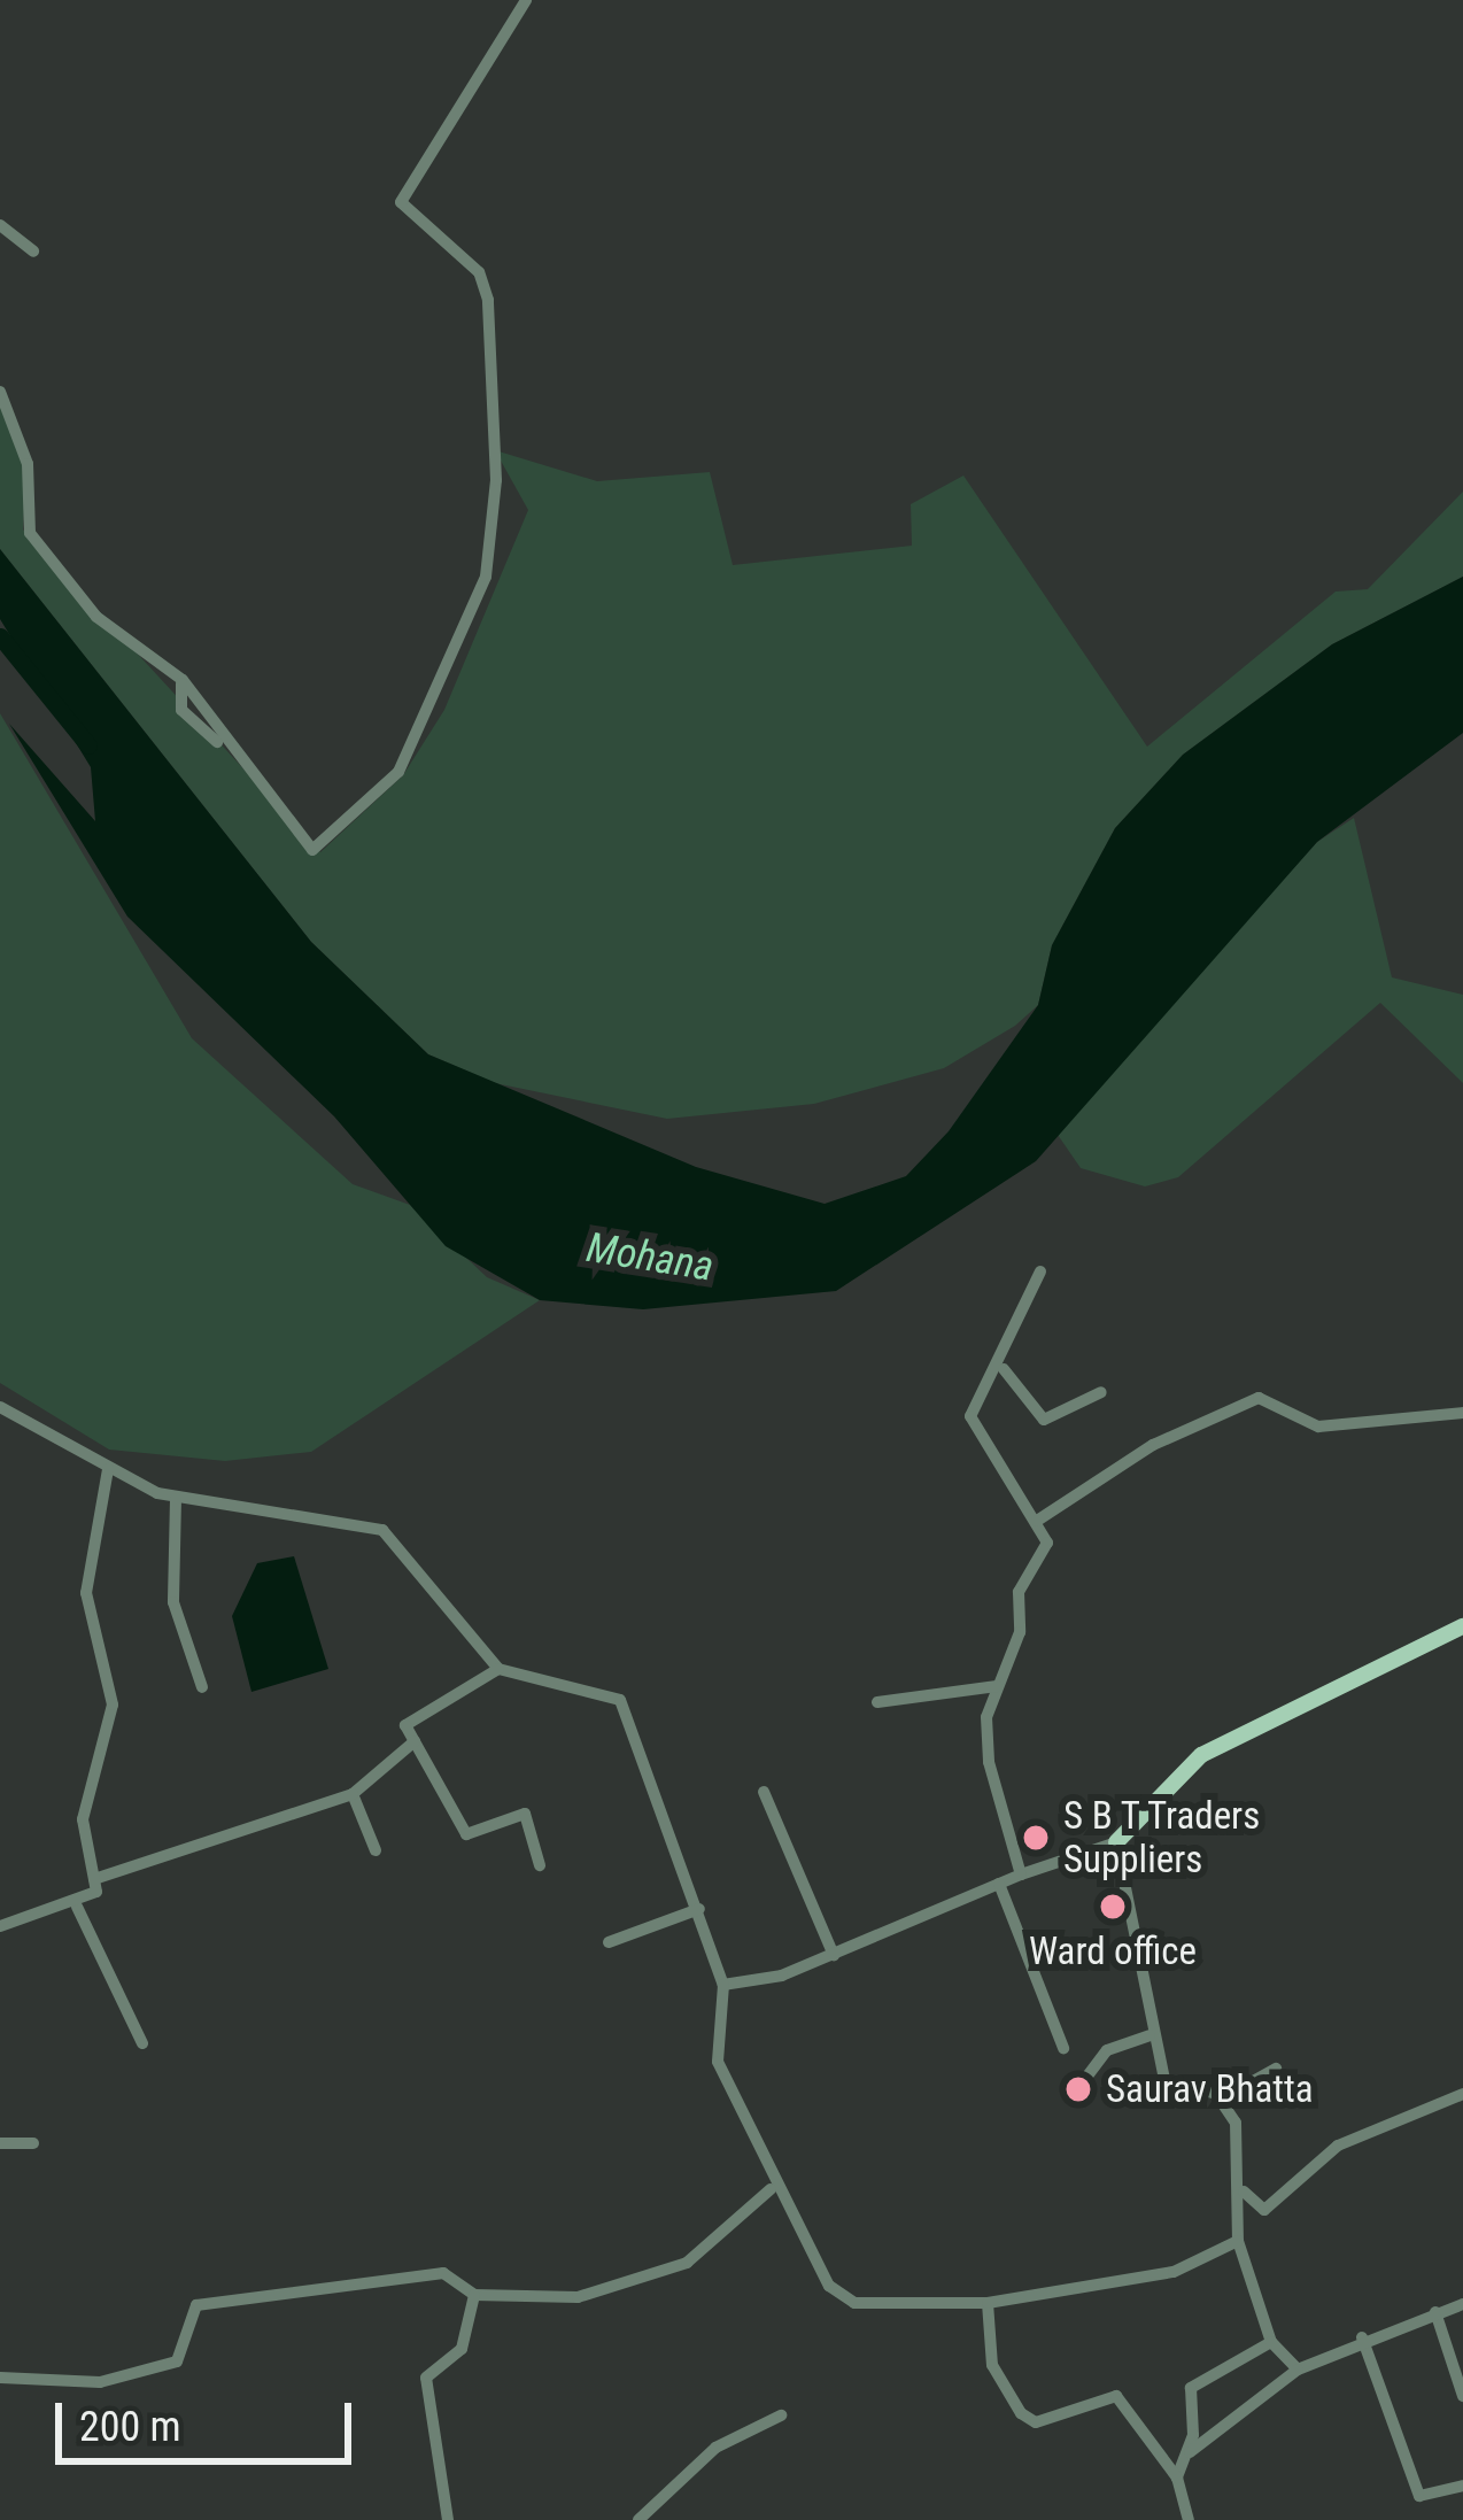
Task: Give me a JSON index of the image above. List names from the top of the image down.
{
  "water": ["Mohana"],
  "places": ["S B T Traders Suppliers", "Ward office", "Saurav Bhatta"],
  "scale_bar": "200 m"
}
